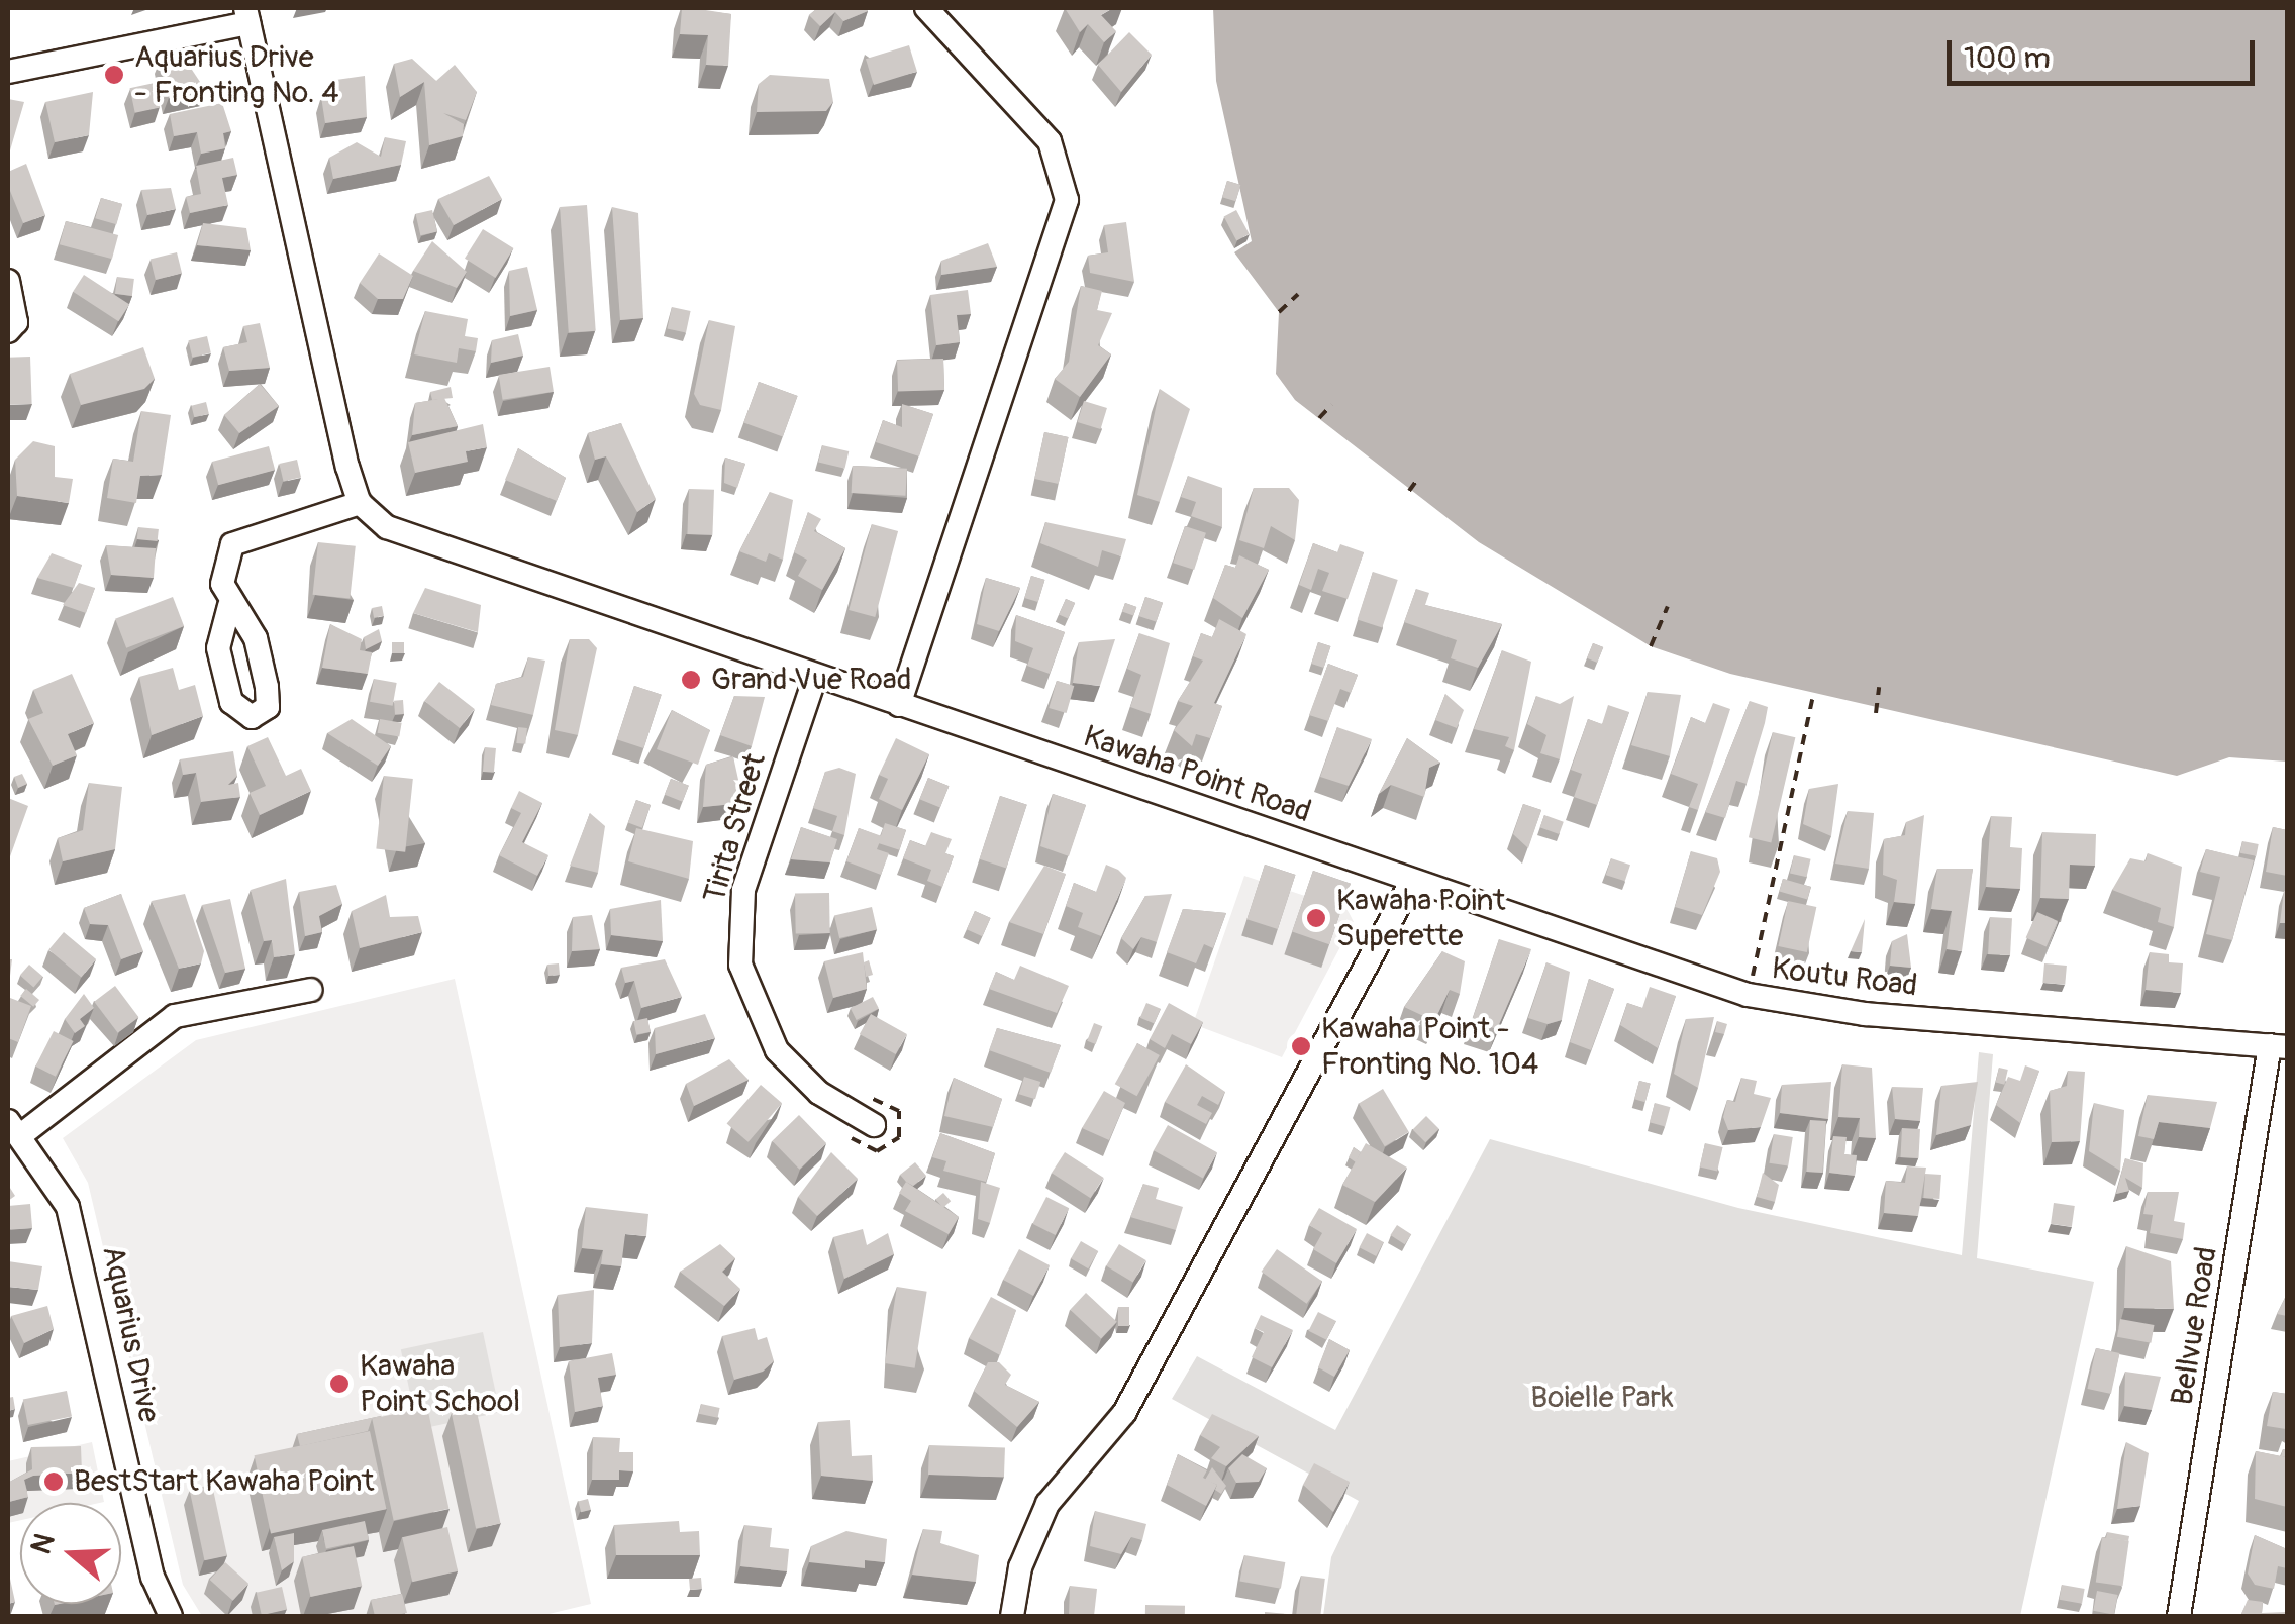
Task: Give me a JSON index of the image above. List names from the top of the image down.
{
  "streets": {
    "street": [
      "Kawaha Point Road",
      "Tirita Street",
      "Koutu Road",
      "Bellvue Road",
      "Aquarius Drive"
    ]
  },
  "crossings": [
    ["Kawaha Point Road", "Koutu Road"],
    ["Koutu Road", "Bellvue Road"]
  ],
  "parks": ["Boielle Park"],
  "places": [
    "Aquarius Drive - Fronting No. 4",
    "Grand Vue Road",
    "Kawaha Point Superette",
    "Kawaha Point - Fronting No. 104",
    "Kawaha Point School",
    "BestStart Kawaha Point"
  ],
  "scale_bar": "100 m",
  "north": "left"
}
